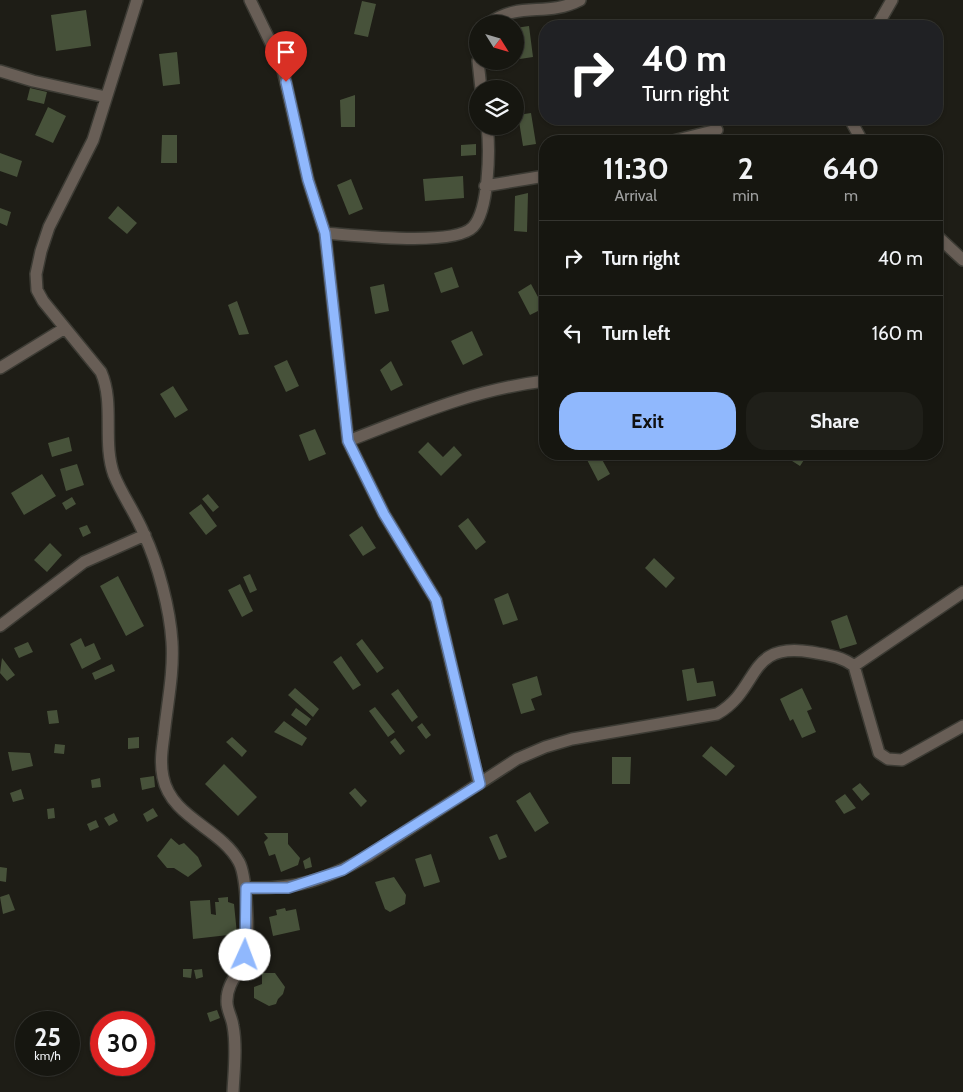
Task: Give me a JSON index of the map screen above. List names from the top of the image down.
{
  "north": "bottom right",
  "page": {
    "turn": ["40 m", "Turn right"],
    "eta": [
      "11:30",
      "Arrival",
      "2",
      "min",
      "640",
      "m"
    ],
    "list": [
      {
        "name": "Turn right",
        "value": "40 m"
      },
      {
        "name": "Turn left",
        "value": "160 m"
      }
    ],
    "buttons": ["Exit", "Share"],
    "speed": "25 km/h",
    "limit": "30"
  }
}
